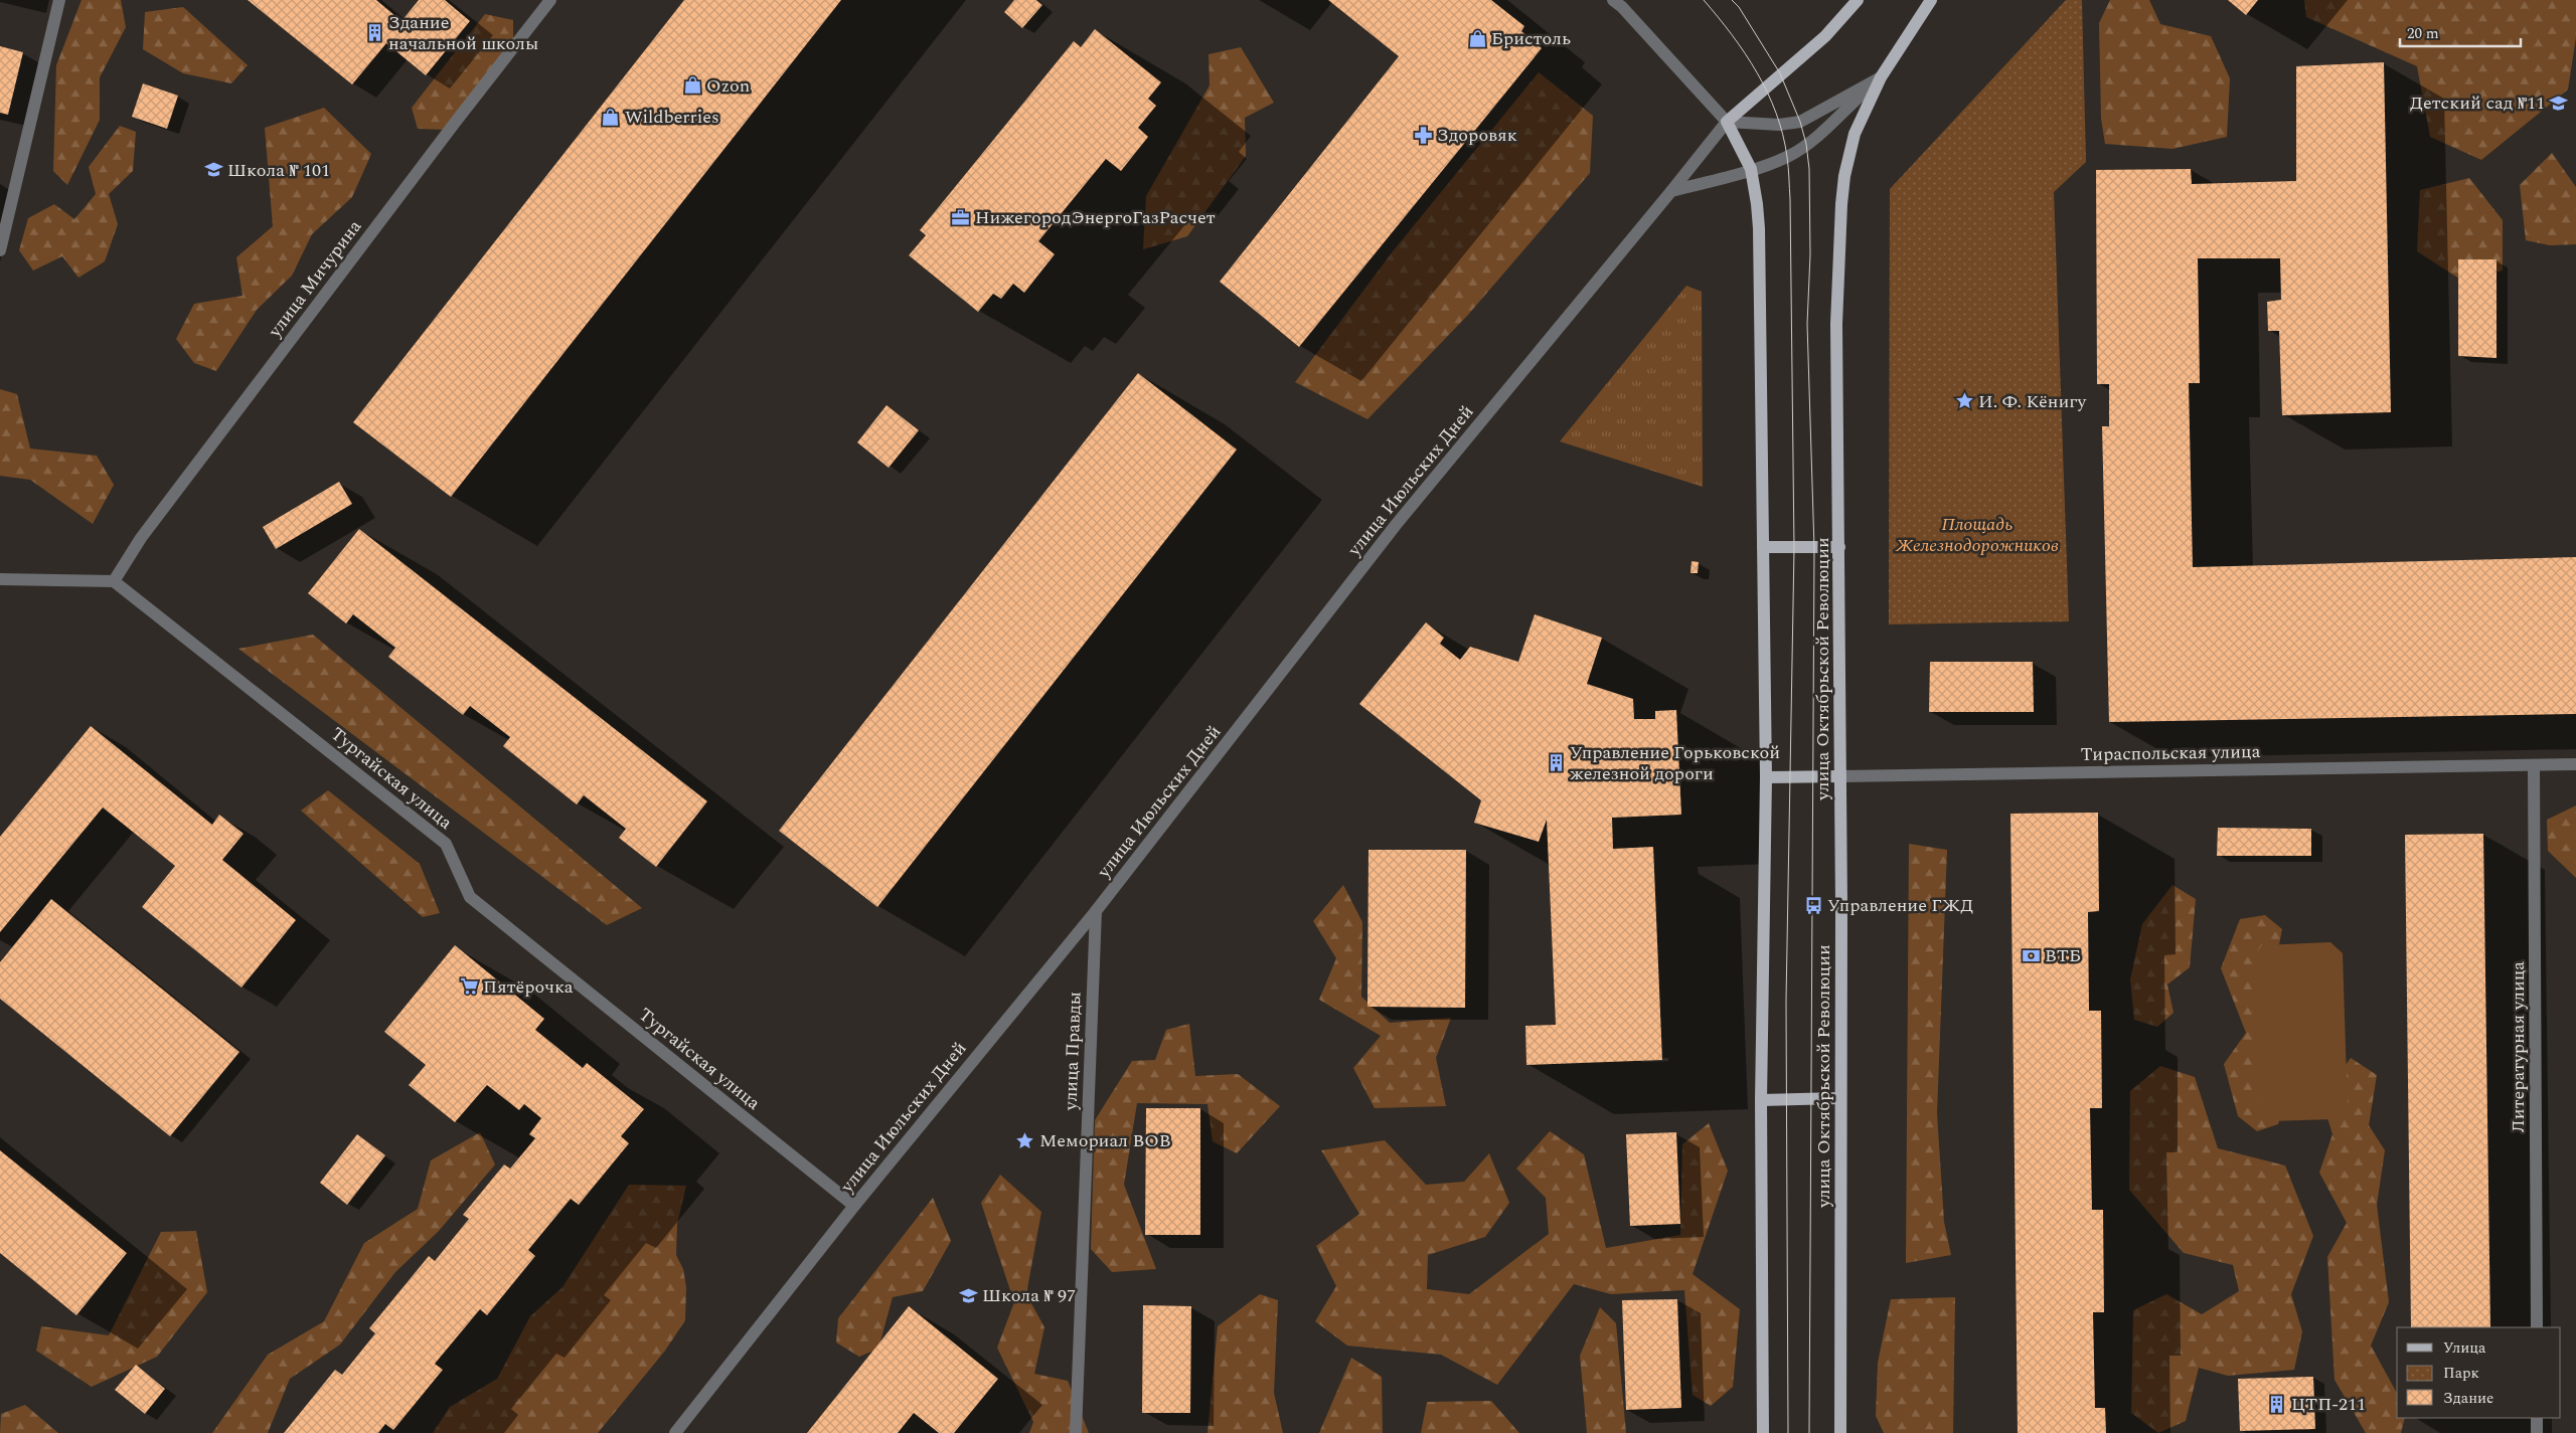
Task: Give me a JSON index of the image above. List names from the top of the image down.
{
  "streets": {
    "main road": ["улица Октябрьской Революции", "Тираспольская улица"],
    "street": [
      "улица Мичурина",
      "улица Июльских Дней",
      "Тургайская улица",
      "Литературная улица",
      "улица Правды"
    ]
  },
  "crossings": [
    ["улица Мичурина", "Тургайская улица"],
    ["улица Июльских Дней", "Тургайская улица"],
    ["улица Июльских Дней", "улица Правды"],
    ["улица Октябрьской Революции", "Тираспольская улица"],
    ["Тираспольская улица", "Литературная улица"]
  ],
  "parks": ["Площадь Железнодорожников"],
  "places": {
    "building": ["Здание начальной школы", "Управление Горьковской железной дороги", "ЦТП-211"],
    "shop": ["Бристоль", "Ozon", "Wildberries"],
    "school or university": ["Детский сад №11", "Школа № 101", "Школа № 97"],
    "pharmacy": ["Здоровяк"],
    "office": ["НижегородЭнергоГазРасчет"],
    "place": ["И. Ф. Кёнигу", "Мемориал ВОВ"],
    "bus stop": ["Управление ГЖД"],
    "bank": ["ВТБ"],
    "supermarket": ["Пятёрочка"]
  },
  "legend": ["Улица", "Парк", "Здание"],
  "scale_bar": "20 m"
}
